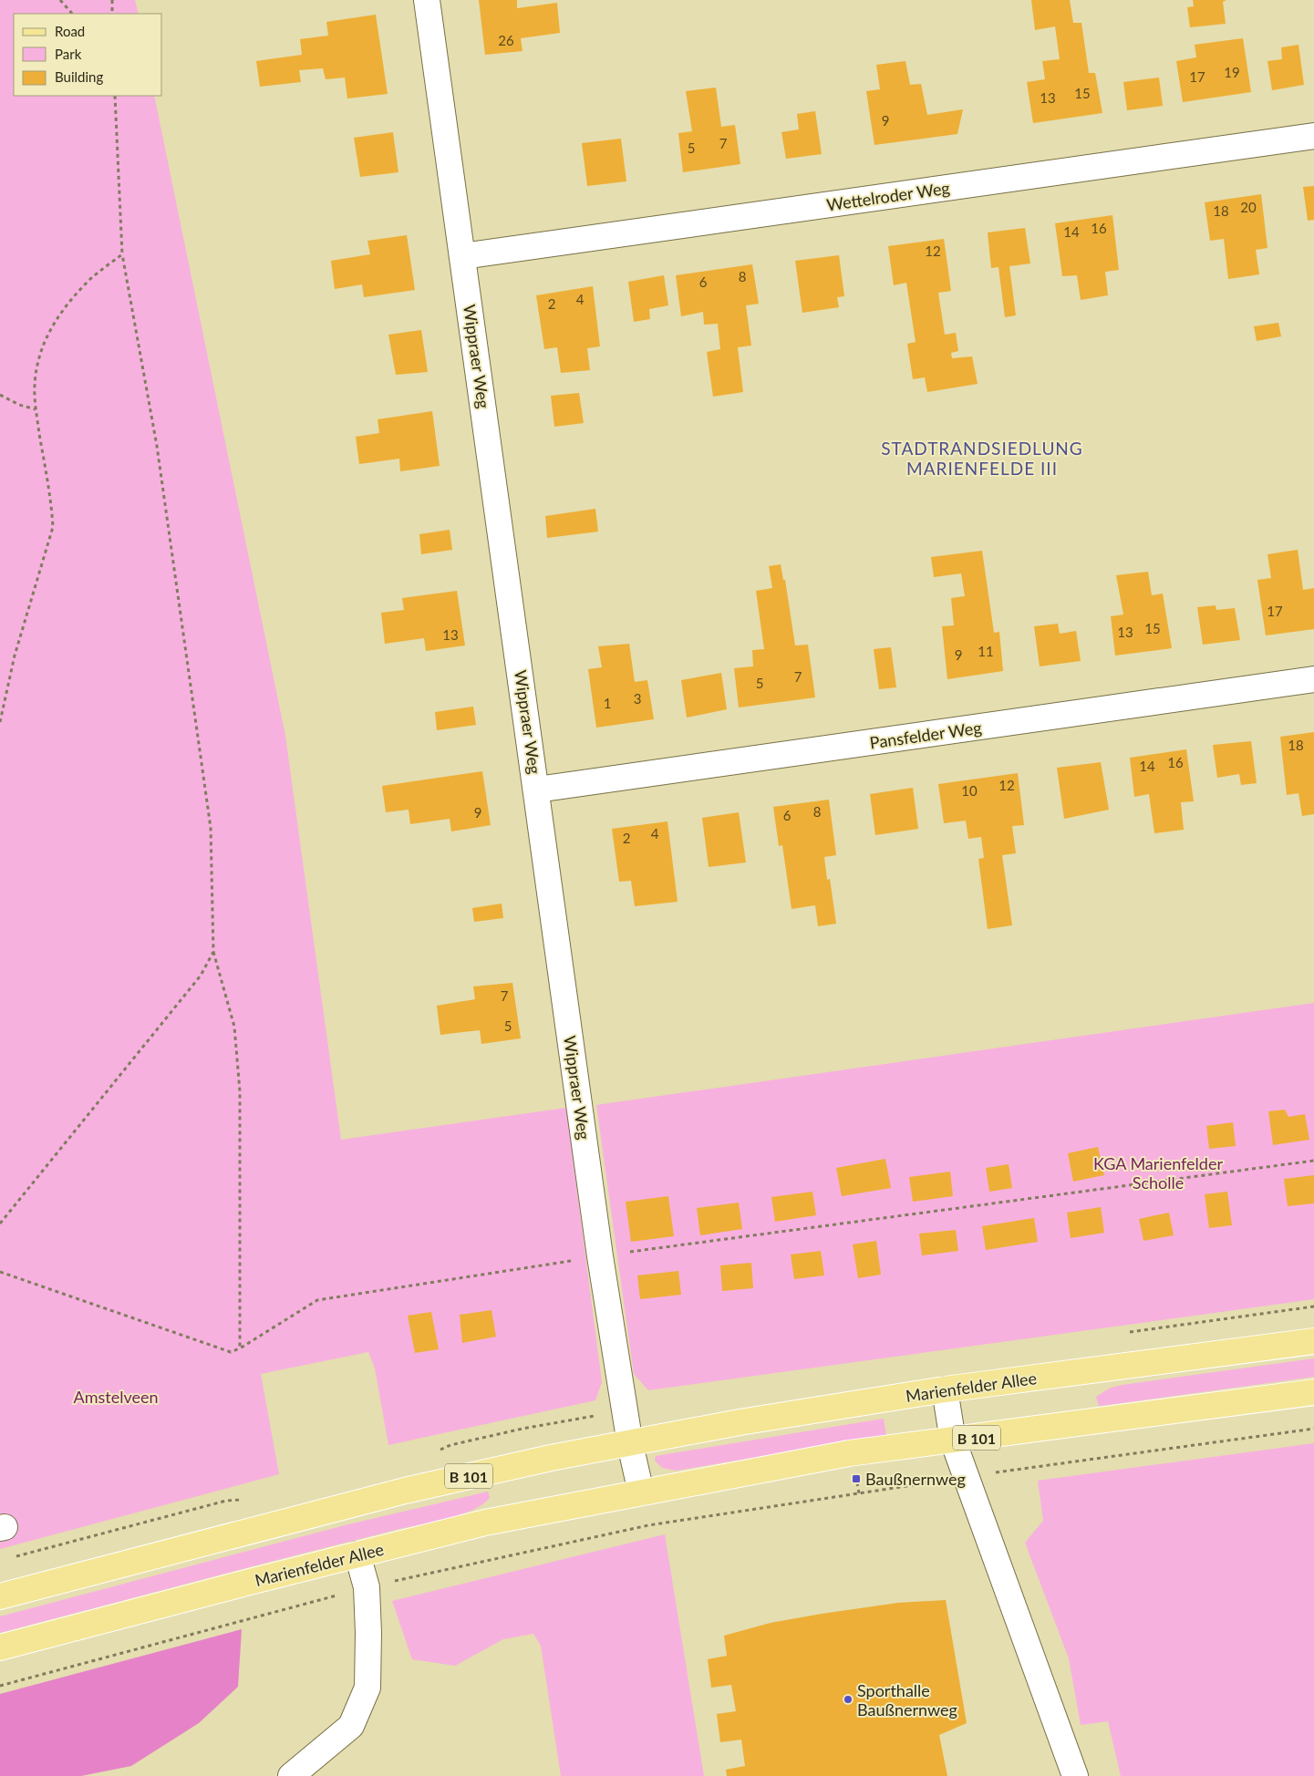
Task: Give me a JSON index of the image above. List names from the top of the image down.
{
  "streets": {
    "main road": ["Marienfelder Allee", "B 101"],
    "street": ["Wettelroder Weg", "Wippraer Weg", "Pansfelder Weg"]
  },
  "crossings": [
    ["Wettelroder Weg", "Wippraer Weg"],
    ["Wippraer Weg", "Pansfelder Weg"],
    ["Wippraer Weg", "Marienfelder Allee"]
  ],
  "districts": ["STADTRANDSIEDLUNG MARIENFELDE III"],
  "parks": ["KGA Marienfelder Scholle", "Amstelveen"],
  "places": {
    "transit": ["Baußnernweg"],
    "other": ["Sporthalle Baußnernweg"]
  },
  "house_numbers": [
    "26",
    "19",
    "17",
    "15",
    "13",
    "9",
    "7",
    "5",
    "20",
    "18",
    "16",
    "14",
    "12",
    "8",
    "6",
    "4",
    "2",
    "17",
    "15",
    "13",
    "13",
    "11",
    "9",
    "7",
    "5",
    "3",
    "1",
    "18",
    "16",
    "14",
    "12",
    "10",
    "8",
    "9",
    "6",
    "4",
    "2",
    "7",
    "5"
  ],
  "legend": ["Road", "Park", "Building"]
}
